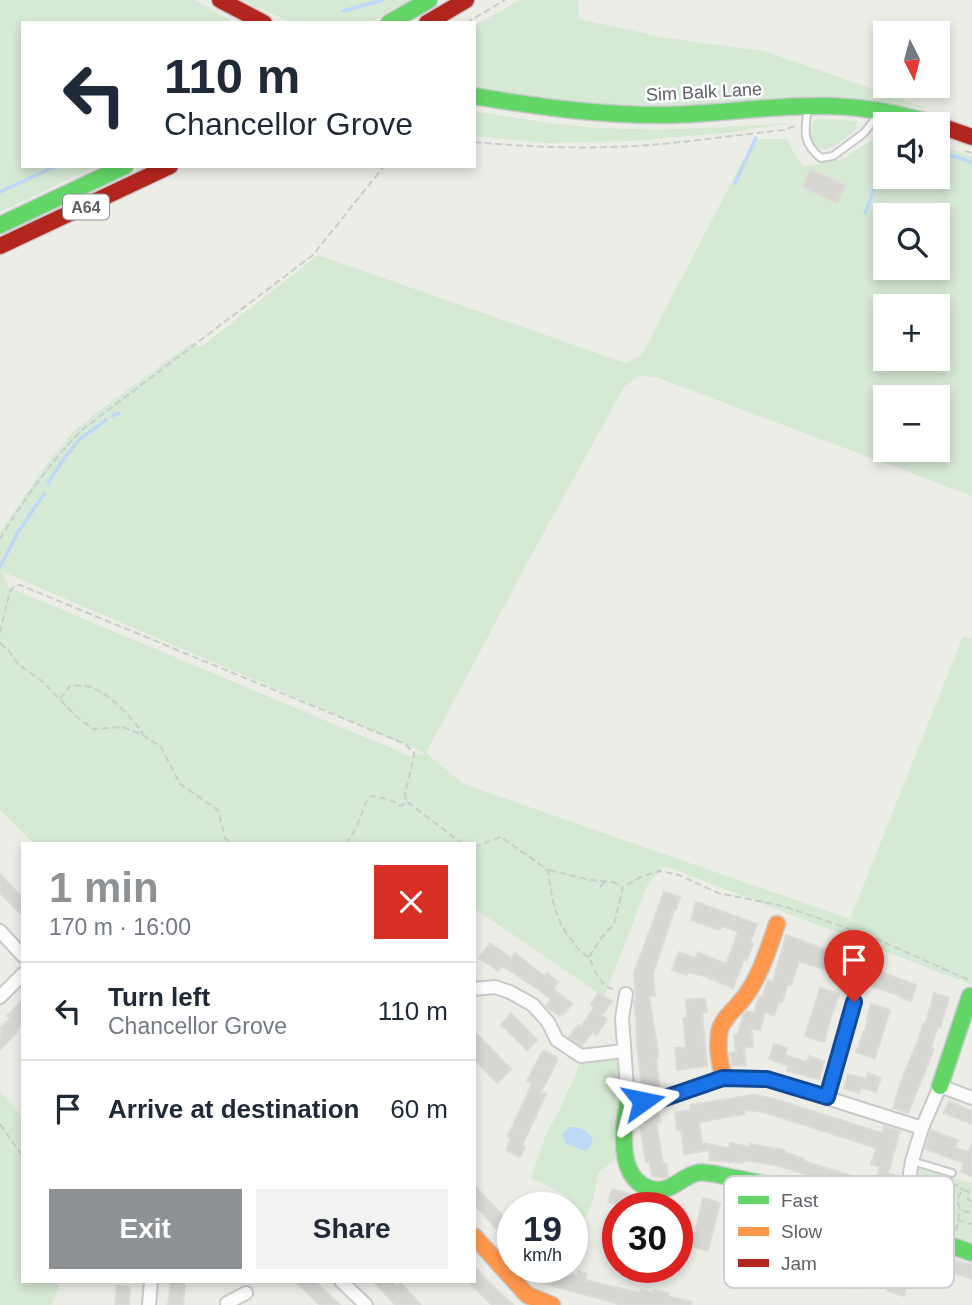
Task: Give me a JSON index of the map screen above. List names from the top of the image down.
{
  "streets": {
    "main road": ["Sim Balk Lane", "A64"]
  },
  "legend": ["Fast", "Slow", "Jam"],
  "north": "bottom",
  "page": {
    "map_buttons": ["+", "−"],
    "turn": ["110 m", "Chancellor Grove"],
    "heading": ["1 min", "170 m · 16:00"],
    "list": [
      {
        "name": "Turn left",
        "note": "Chancellor Grove",
        "value": "110 m"
      },
      {
        "name": "Arrive at destination",
        "value": "60 m"
      }
    ],
    "buttons": ["Exit", "Share"],
    "speed": "19 km/h",
    "limit": "30"
  }
}
